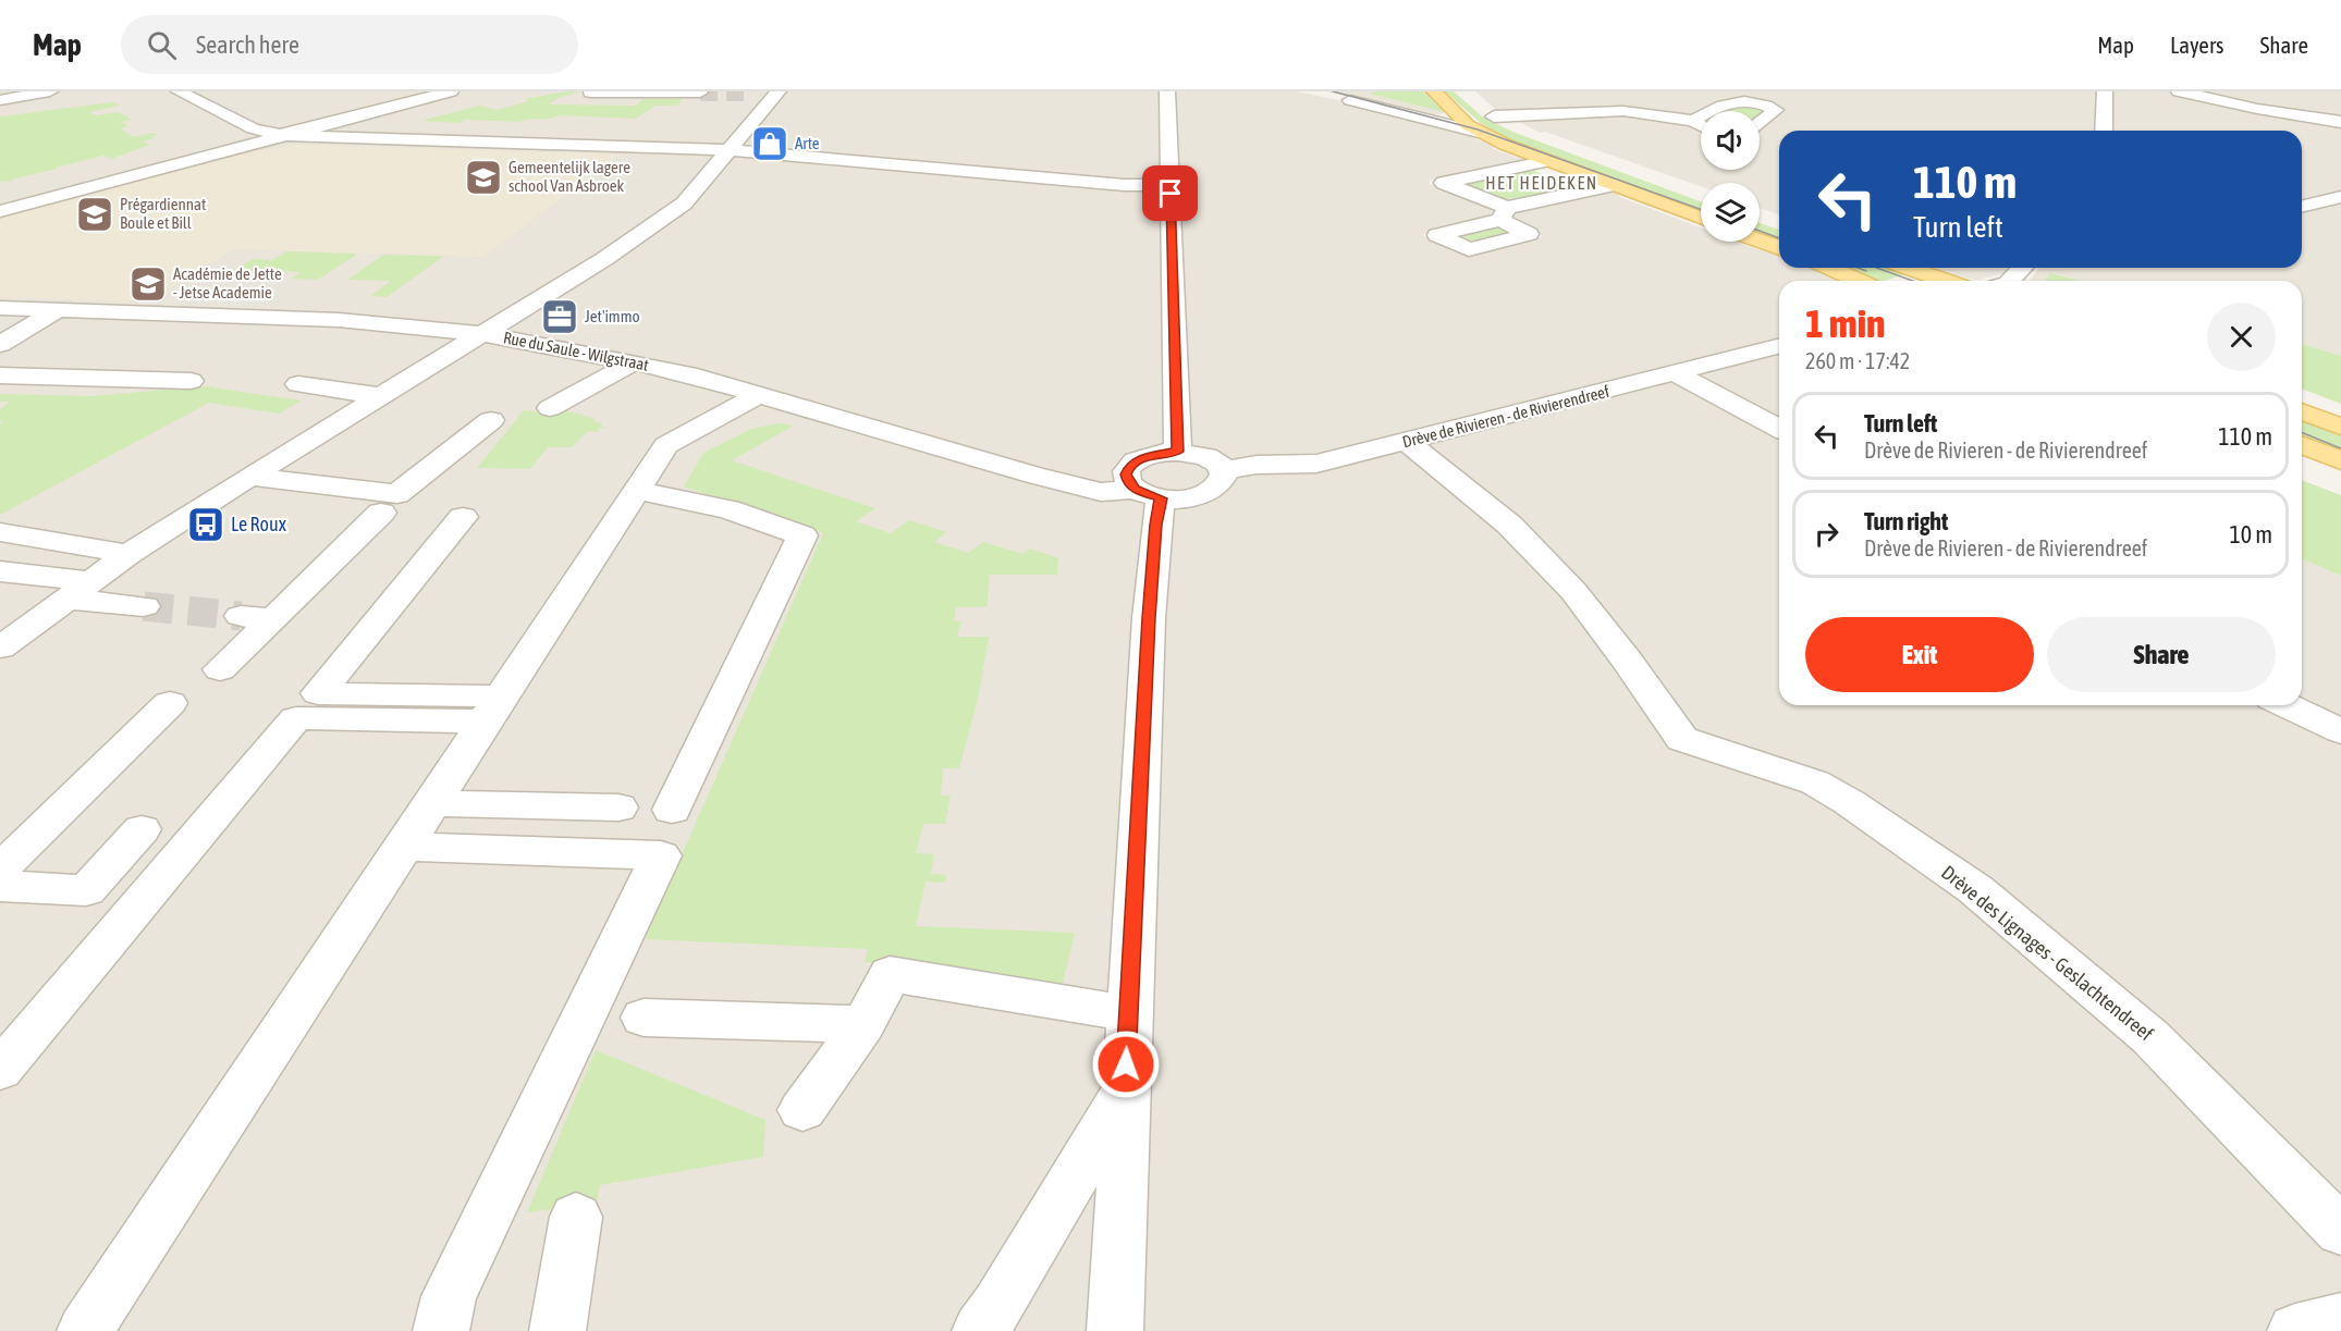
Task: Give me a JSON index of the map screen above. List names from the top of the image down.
{
  "streets": {
    "street": ["Rue du Saule - Wilgstraat", "Drève de Rivieren - de Rivierendreef", "Drève des Lignages - Geslachtendreef"]
  },
  "crossings": [
    ["Drève de Rivieren - de Rivierendreef", "Drève des Lignages - Geslachtendreef"]
  ],
  "districts": ["HET HEIDEKEN"],
  "places": {
    "shop": ["Arte"],
    "school or university": ["Gemeentelijk lagere school Van Asbroek", "Prégardiennat Boule et Bill", "Académie de Jette - Jetse Academie"],
    "office": ["Jet'immo"],
    "bus stop": ["Le Roux"]
  },
  "page": {
    "header": "Map",
    "search": "Search here",
    "nav": ["Map", "Layers", "Share"],
    "turn": ["110 m", "Turn left"],
    "heading": ["1 min", "260 m · 17:42"],
    "list": [
      {
        "name": "Turn left",
        "note": "Drève de Rivieren - de Rivierendreef",
        "value": "110 m"
      },
      {
        "name": "Turn right",
        "note": "Drève de Rivieren - de Rivierendreef",
        "value": "10 m"
      }
    ],
    "buttons": ["Exit", "Share"]
  }
}
